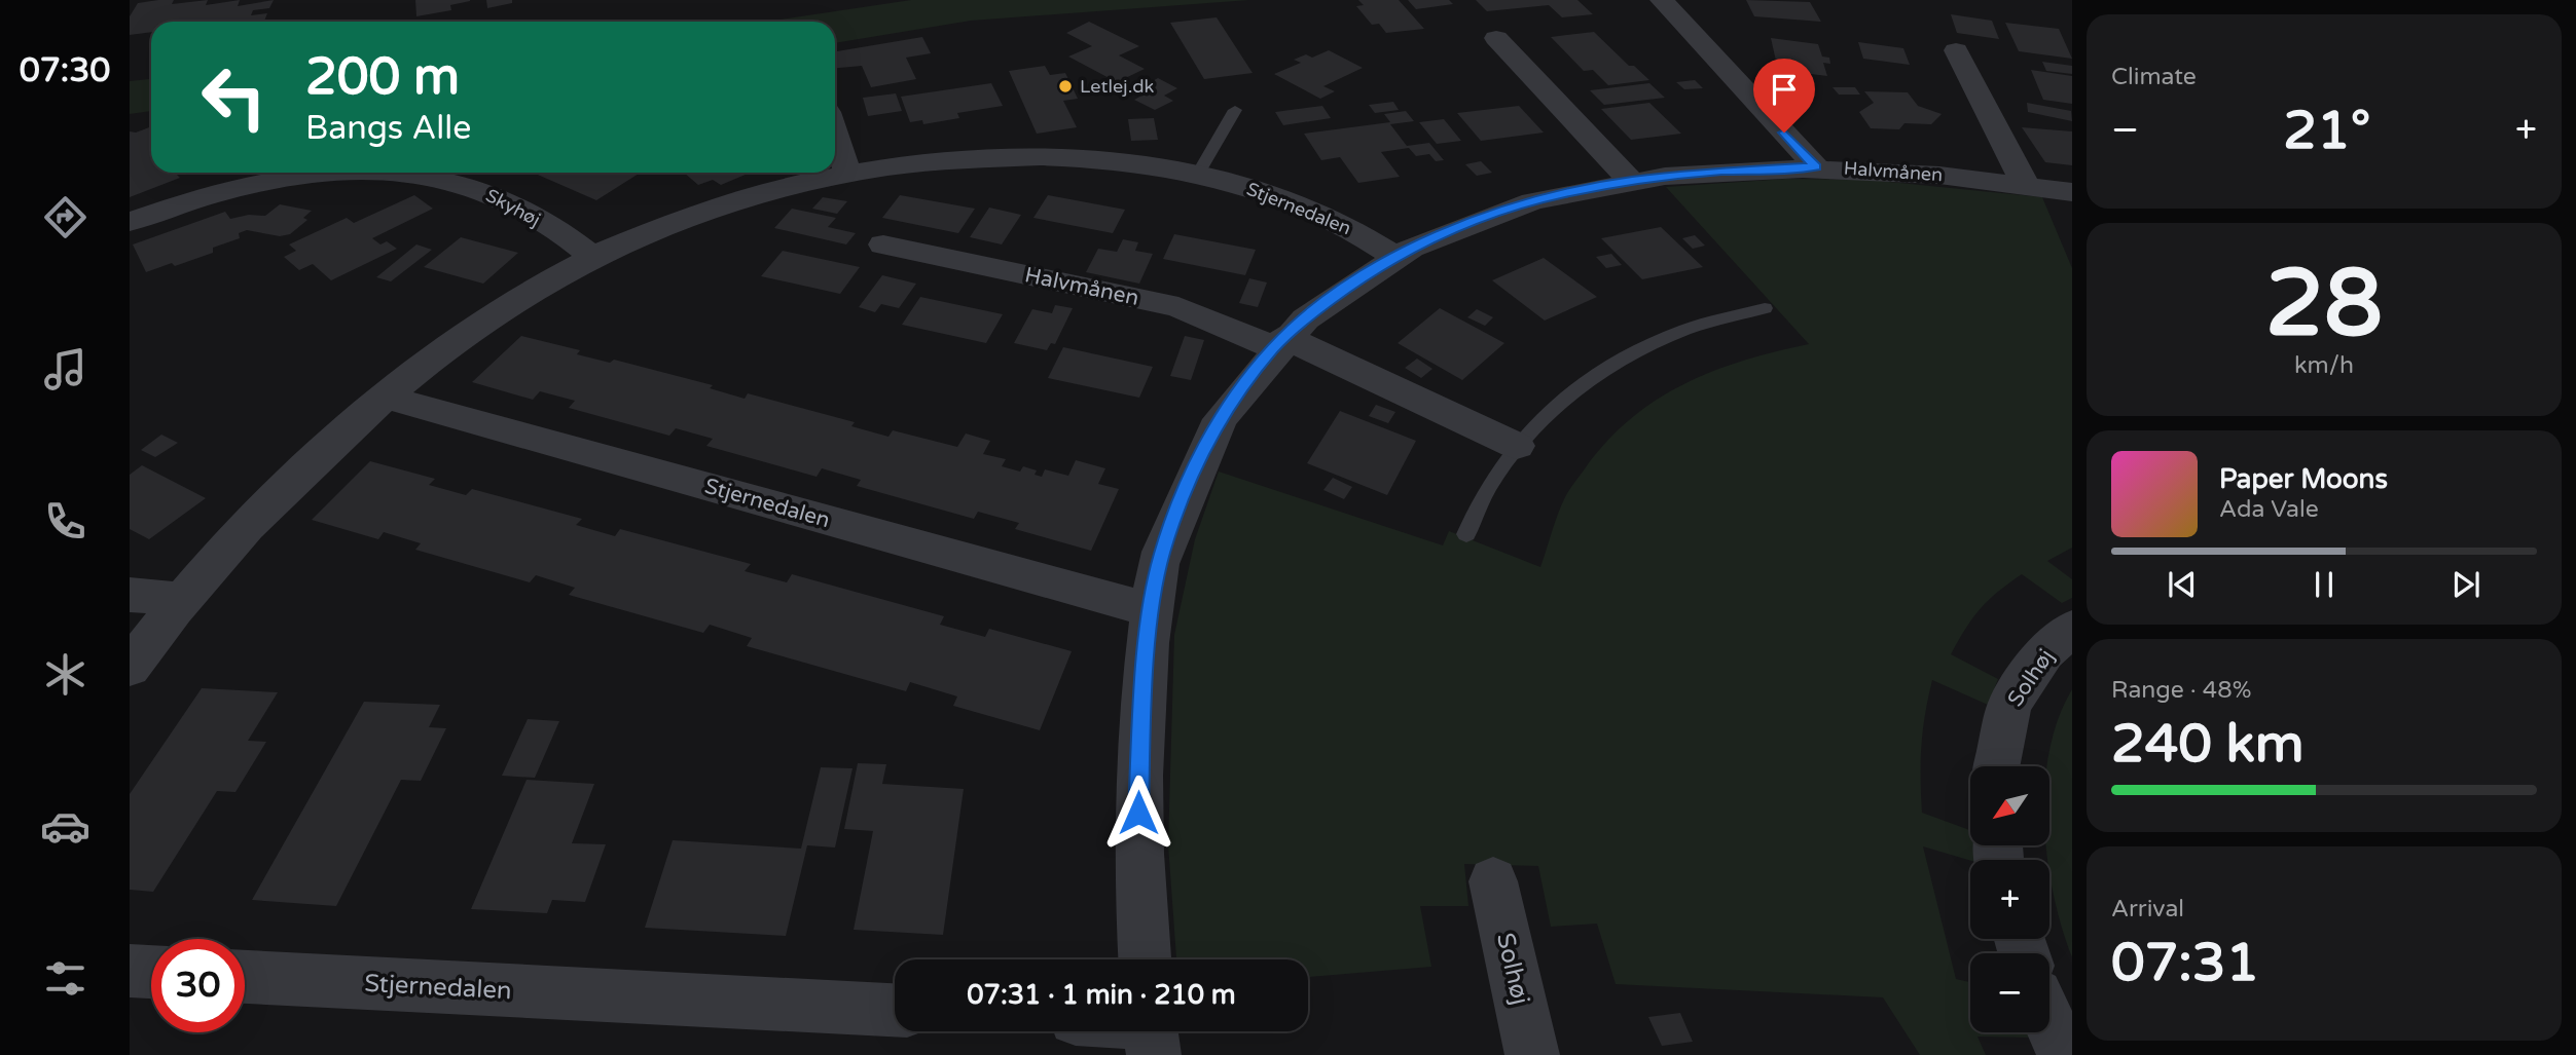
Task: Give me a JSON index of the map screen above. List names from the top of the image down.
{
  "streets": {
    "street": [
      "Halvmånen",
      "Skyhøj",
      "Stjernedalen",
      "Solhøj"
    ]
  },
  "crossings": [
    ["Halvmånen", "Stjernedalen"],
    ["Skyhøj", "Stjernedalen"]
  ],
  "places": ["Letlej.dk"],
  "north": "bottom left",
  "page": {
    "tabs": "07:30",
    "tile": [
      "Climate",
      ["28", "km/h"],
      ["Range · 48%", "240 km"],
      ["Arrival", "07:31"]
    ],
    "turn": ["200 m", "Bangs Alle"],
    "heat": ["−", "21°", "+"],
    "song": ["Paper Moons", "Ada Vale"],
    "map_buttons": ["+", "−"],
    "limit": "30",
    "trip": "07:31 · 1 min · 210 m"
  }
}
